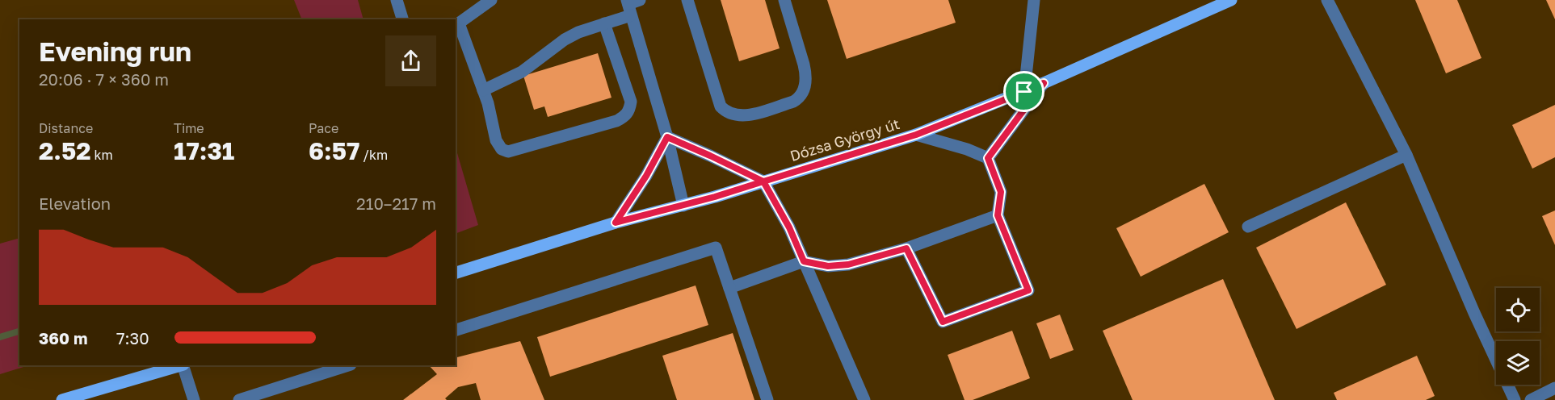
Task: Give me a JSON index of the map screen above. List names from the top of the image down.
{
  "streets": {
    "main road": ["Dózsa György út"]
  },
  "page": {
    "heading": ["Evening run", "20:06 · 7 × 360 m"],
    "stats": [
      ["Distance", "2.52 km"],
      ["Time", "17:31"],
      ["Pace", "6:57 /km"]
    ],
    "chart": ["Elevation", "210–217 m"],
    "list": [
      {
        "name": "360 m",
        "note": "7:30"
      }
    ]
  }
}
